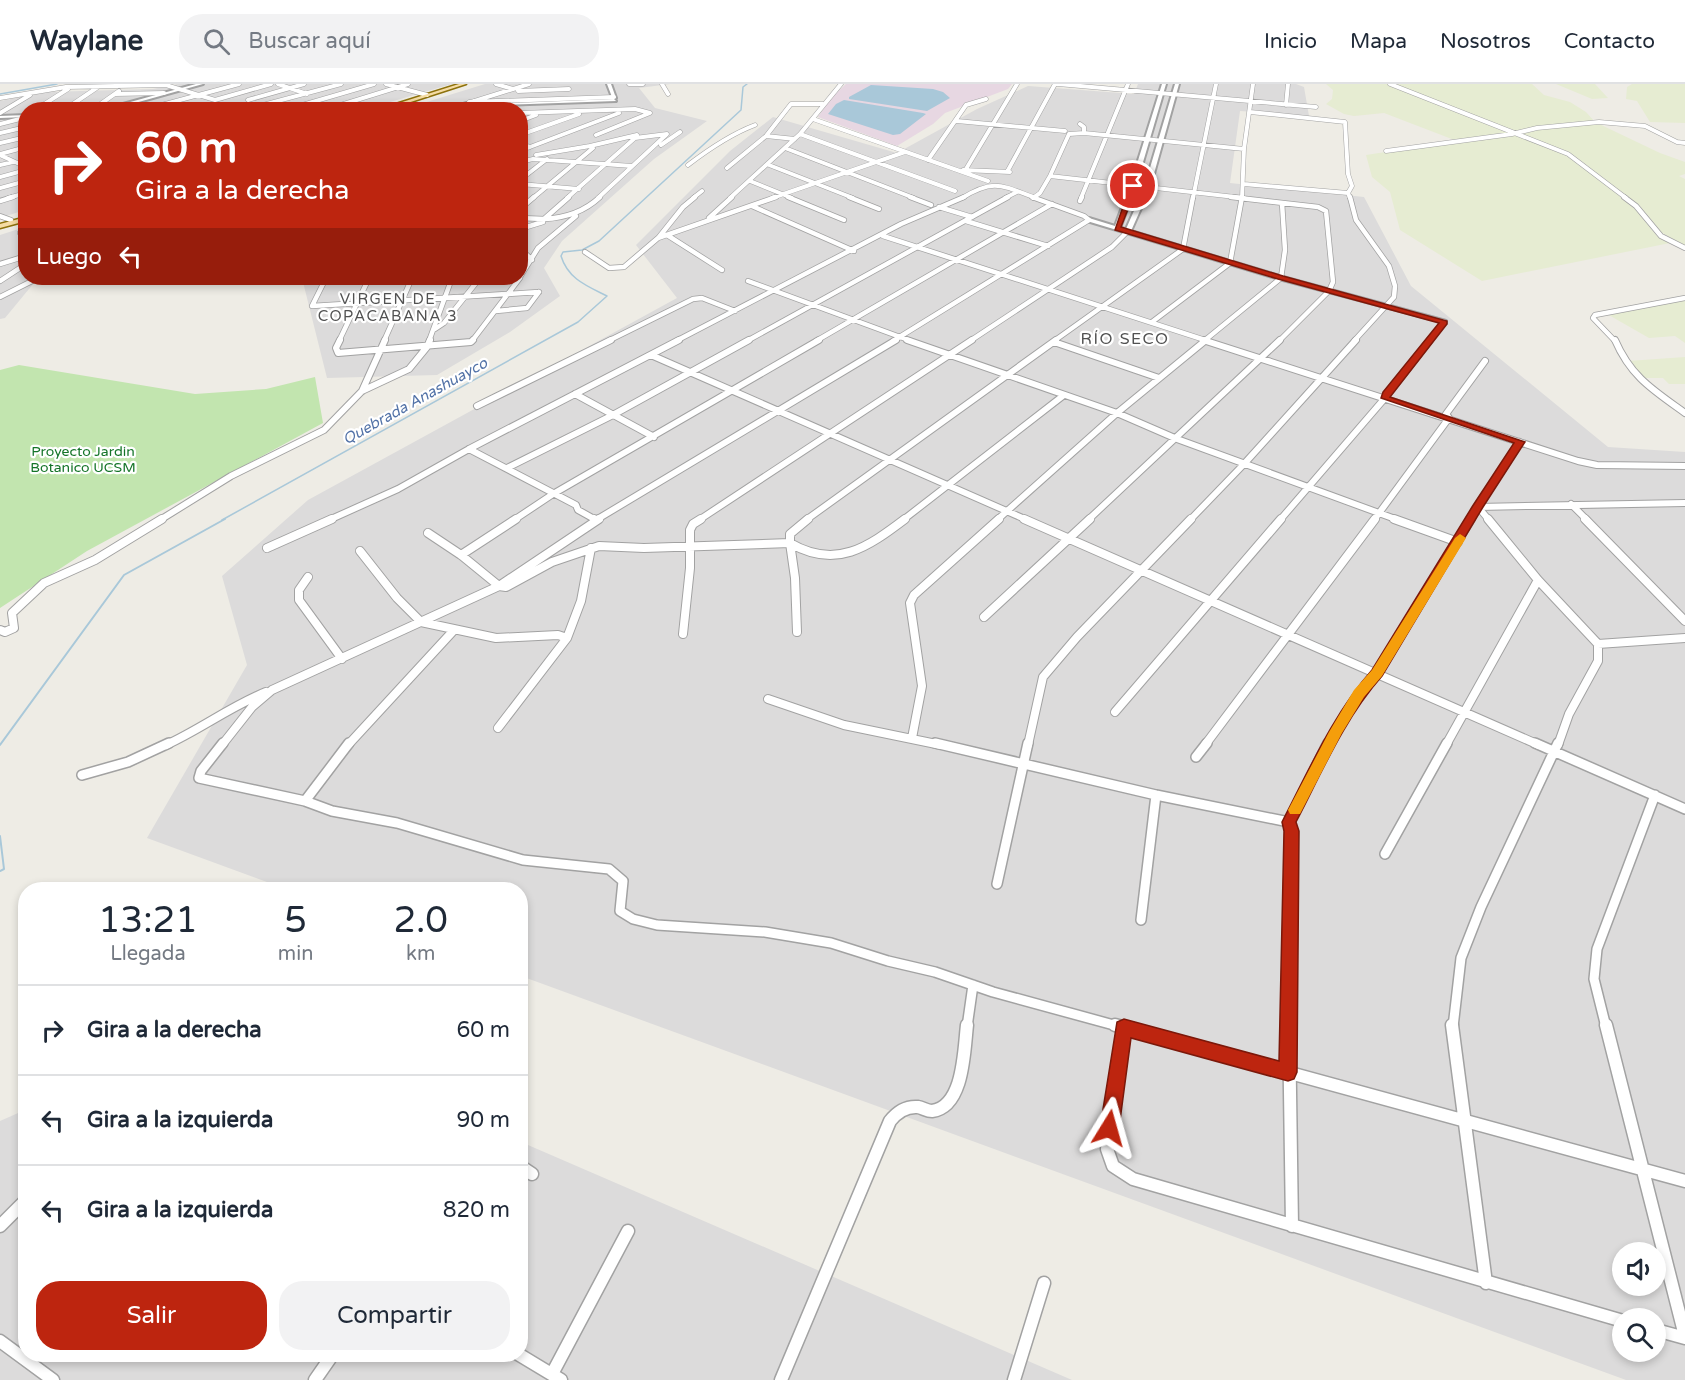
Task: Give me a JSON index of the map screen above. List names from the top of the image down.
{
  "districts": ["VIRGEN DE COPACABANA 3", "RÍO SECO"],
  "water": ["Quebrada Anashuayco"],
  "parks": ["Proyecto Jardin Botanico UCSM"],
  "page": {
    "header": "Waylane",
    "search": "Buscar aquí",
    "nav": [
      "Inicio",
      "Mapa",
      "Nosotros",
      "Contacto"
    ],
    "turn": ["60 m", "Gira a la derecha"],
    "then": "Luego",
    "eta": [
      "13:21",
      "Llegada",
      "5",
      "min",
      "2.0",
      "km"
    ],
    "list": [
      {
        "name": "Gira a la derecha",
        "value": "60 m"
      },
      {
        "name": "Gira a la izquierda",
        "value": "90 m"
      },
      {
        "name": "Gira a la izquierda",
        "value": "820 m"
      }
    ],
    "buttons": ["Salir", "Compartir"]
  }
}
